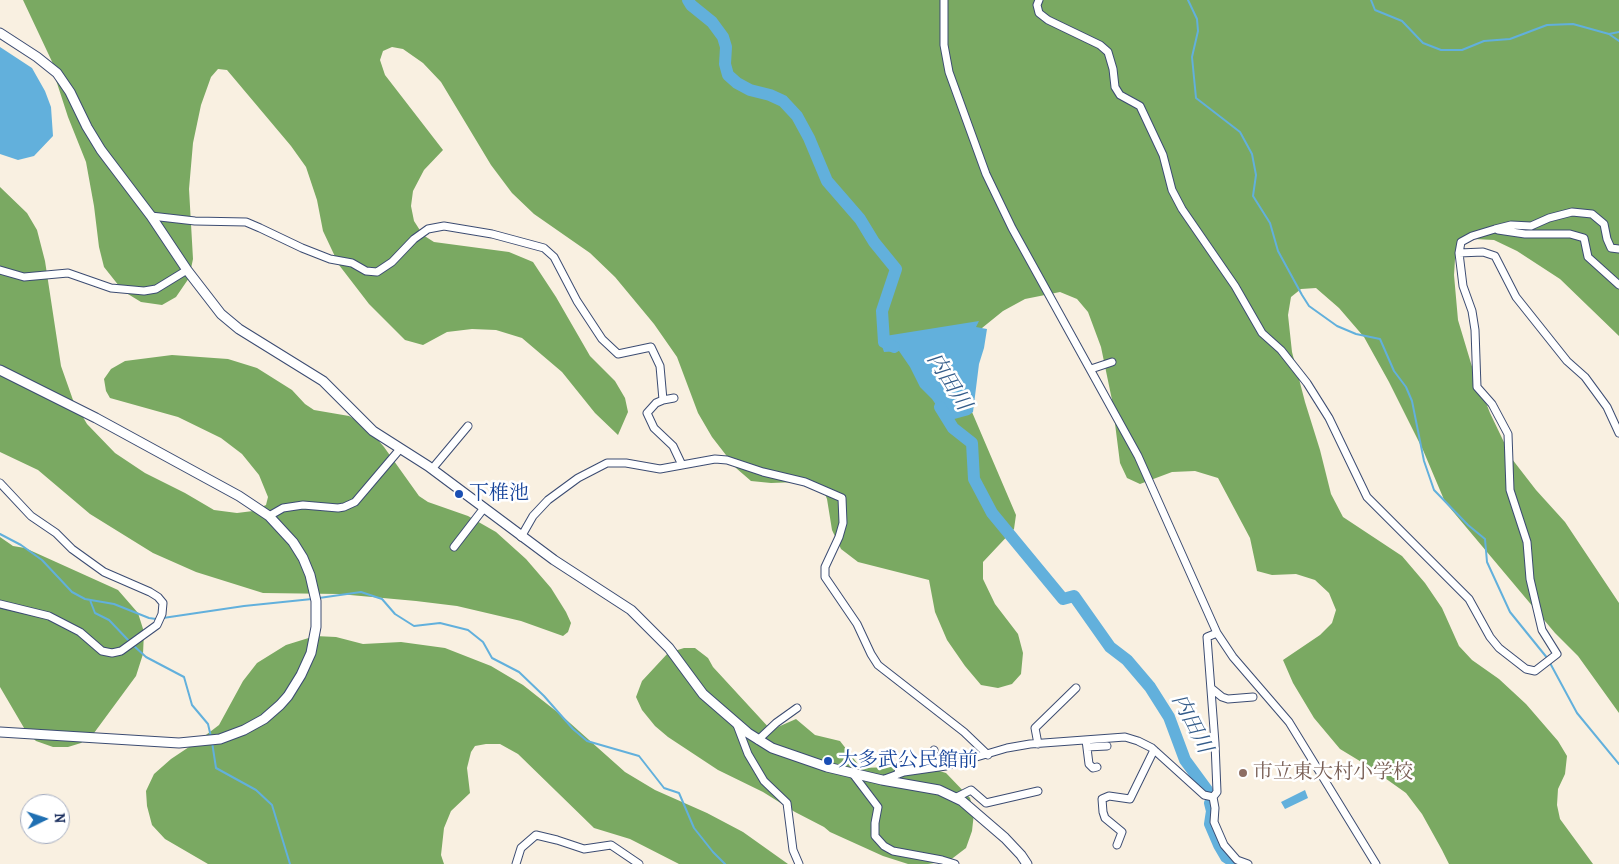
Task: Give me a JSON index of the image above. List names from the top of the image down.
{
  "water": ["内田川"],
  "places": ["下椎池", "大多武公民館前", "市立東大村小学校"],
  "north": "right"
}
